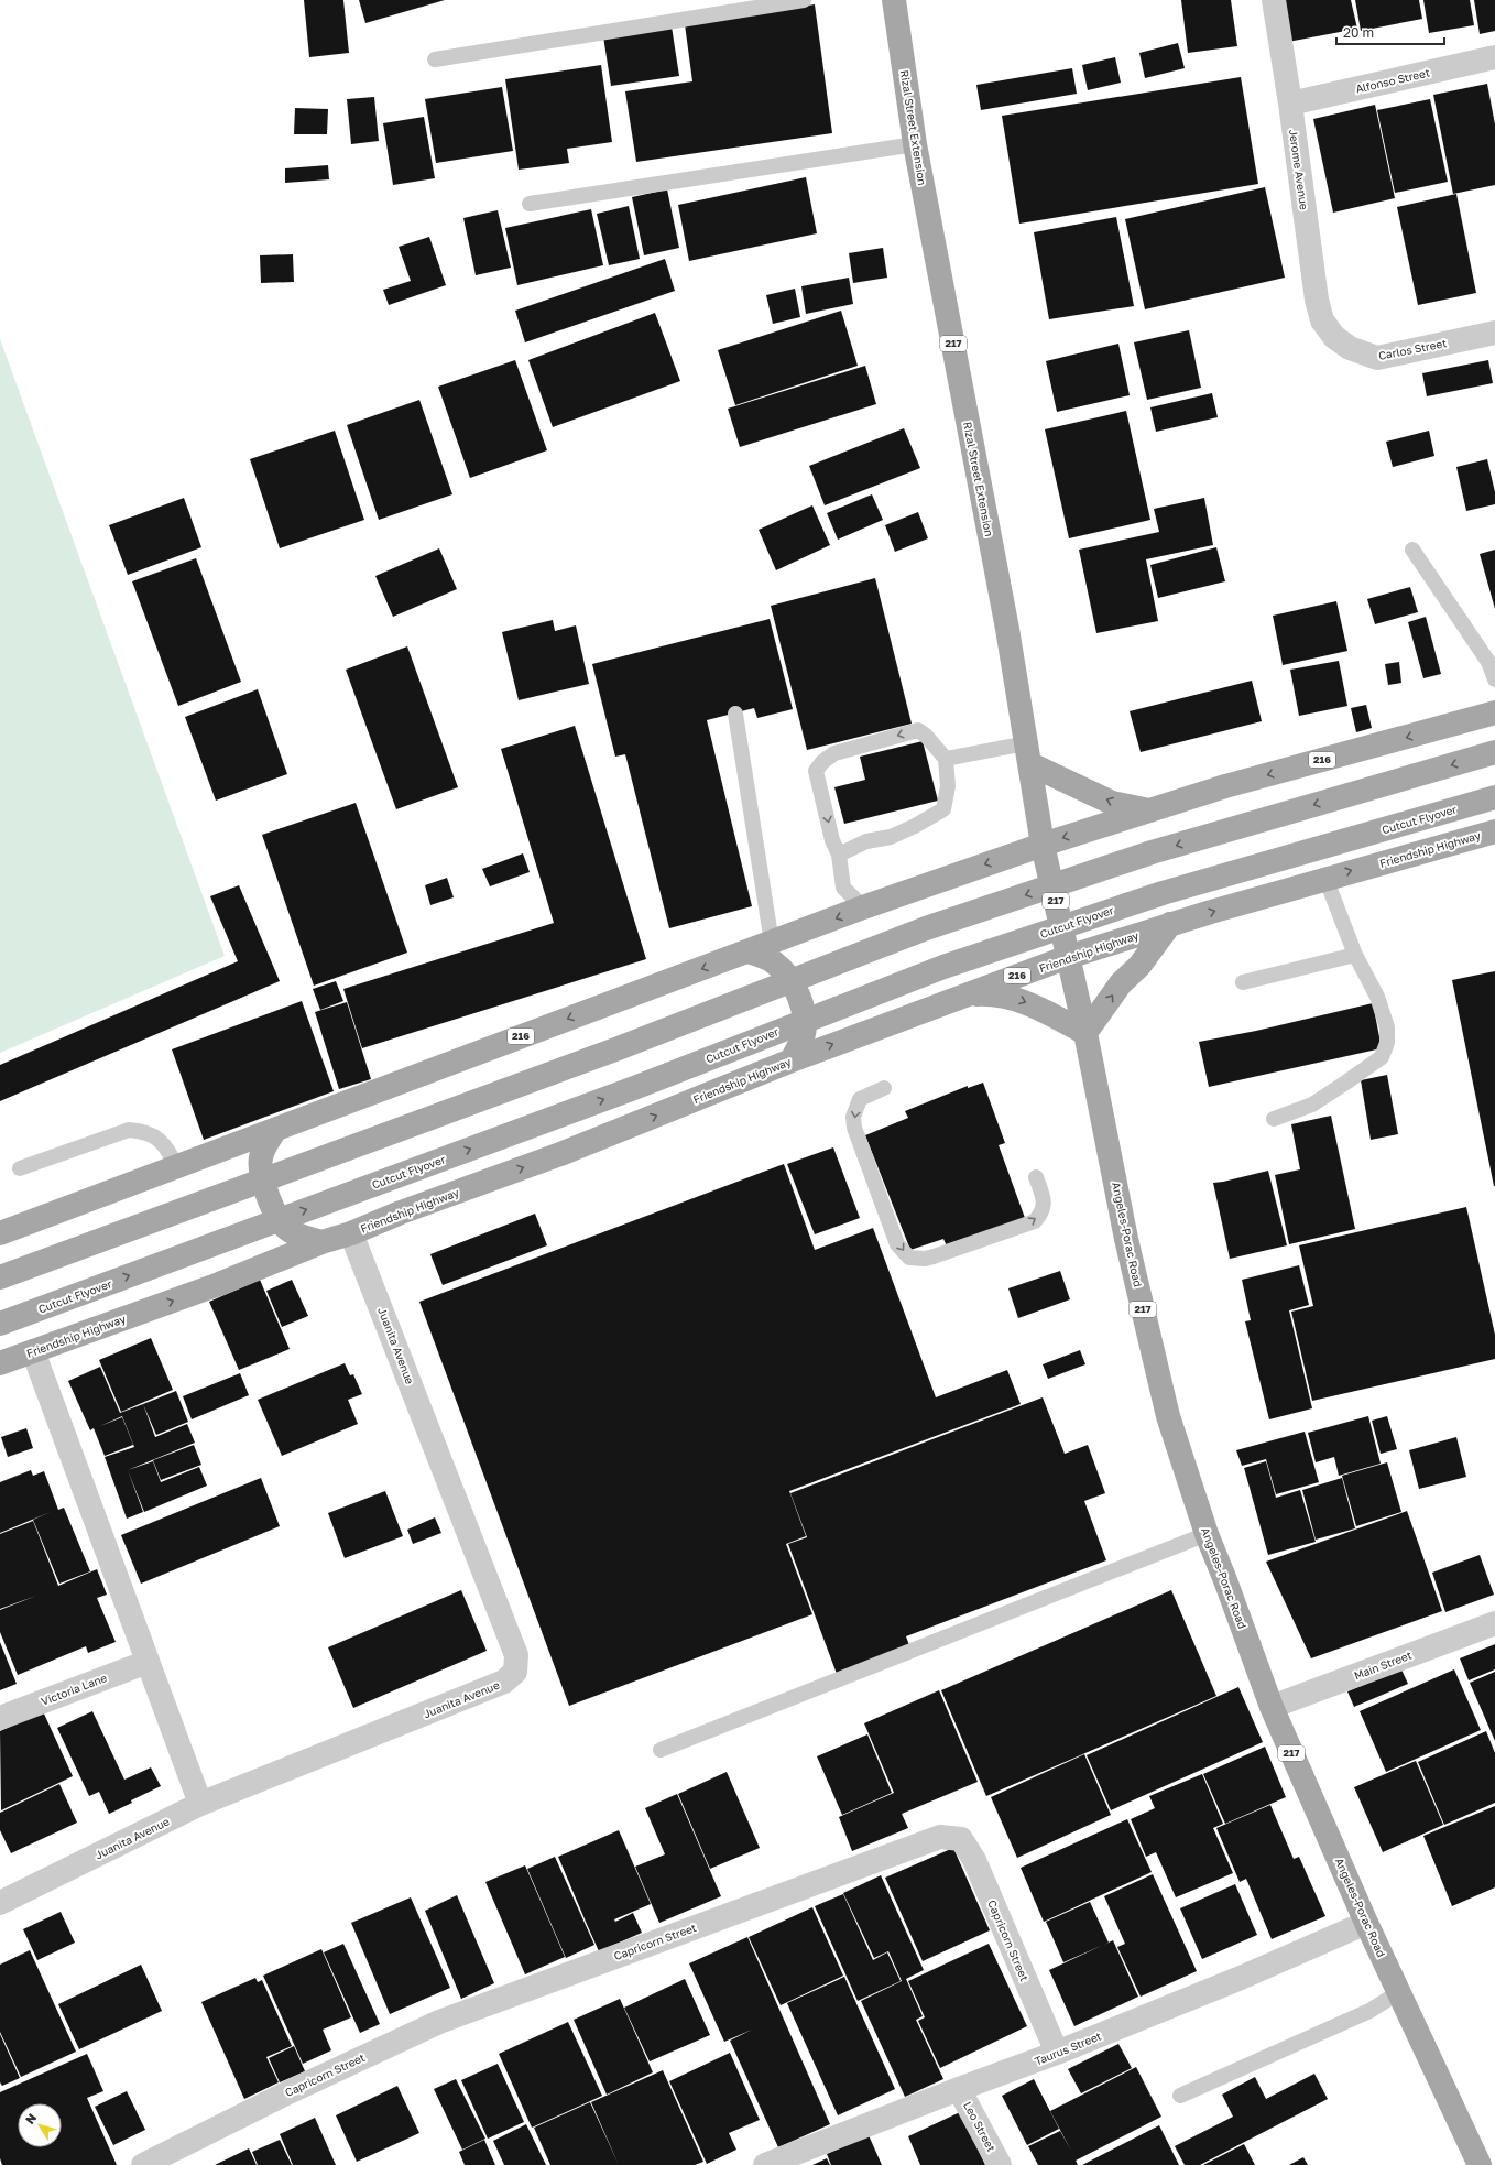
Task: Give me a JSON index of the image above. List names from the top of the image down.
{
  "streets": {
    "main road": [
      "Rizal Street Extension",
      "217",
      "216",
      "Cutcut Flyover",
      "Friendship Highway",
      "Angeles-Porac Road"
    ],
    "street": [
      "Alfonso Street",
      "Jerome Avenue",
      "Carlos Street",
      "Juanita Avenue",
      "Main Street",
      "Victoria Lane",
      "Capricorn Street",
      "Taurus Street",
      "Leo Street"
    ]
  },
  "crossings": [
    ["Alfonso Street", "Jerome Avenue"],
    ["Rizal Street Extension", "216"],
    ["Rizal Street Extension", "Friendship Highway"],
    ["Rizal Street Extension", "Angeles-Porac Road"],
    ["Jerome Avenue", "Carlos Street"],
    ["Friendship Highway", "Angeles-Porac Road"],
    ["Friendship Highway", "Juanita Avenue"],
    ["Angeles-Porac Road", "Main Street"],
    ["Angeles-Porac Road", "Taurus Street"],
    ["Capricorn Street", "Taurus Street"],
    ["Taurus Street", "Leo Street"]
  ],
  "scale_bar": "20 m",
  "north": "top left"
}
